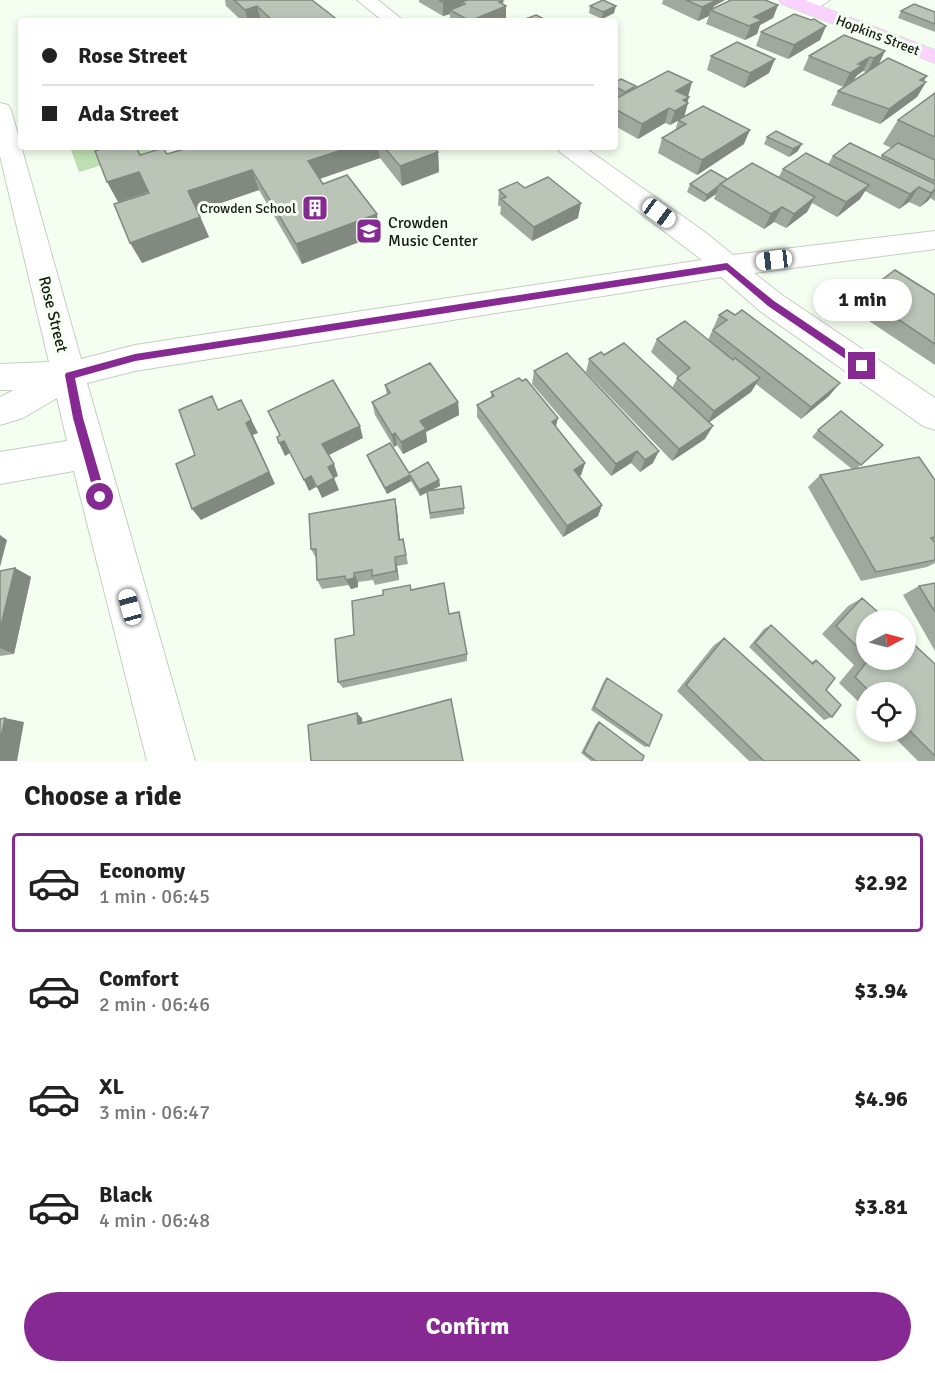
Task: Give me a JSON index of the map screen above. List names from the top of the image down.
{
  "streets": {
    "main road": ["Hopkins Street"],
    "street": ["Rose Street"]
  },
  "places": {
    "building": ["Crowden School"],
    "school or university": ["Crowden Music Center"]
  },
  "north": "right",
  "page": {
    "banner": ["Rose Street", "Ada Street"],
    "bubble": "1 min",
    "heading": "Choose a ride",
    "list": [
      {
        "name": "Economy",
        "note": "1 min · 06:45",
        "value": "$2.92"
      },
      {
        "name": "Comfort",
        "note": "2 min · 06:46",
        "value": "$3.94"
      },
      {
        "name": "XL",
        "note": "3 min · 06:47",
        "value": "$4.96"
      },
      {
        "name": "Black",
        "note": "4 min · 06:48",
        "value": "$3.81"
      }
    ],
    "buttons": "Confirm"
  }
}
